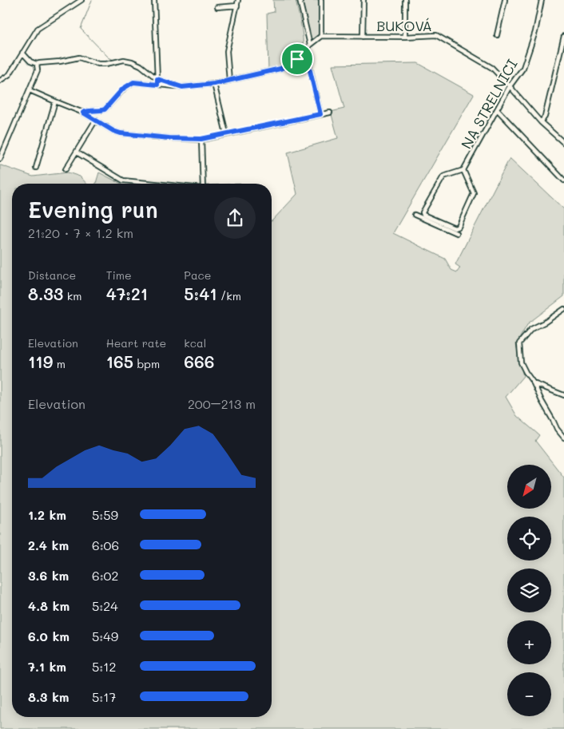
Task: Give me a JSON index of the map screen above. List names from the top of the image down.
{
  "streets": {
    "street": ["BUKOVÁ", "NA STRELNICI"]
  },
  "crossings": [
    ["BUKOVÁ", "NA STRELNICI"]
  ],
  "north": "bottom left",
  "page": {
    "heading": ["Evening run", "21:20 · 7 × 1.2 km"],
    "stats": [
      ["Distance", "8.33 km"],
      ["Time", "47:21"],
      ["Pace", "5:41 /km"],
      ["Elevation", "119 m"],
      ["Heart rate", "165 bpm"],
      ["kcal", "666"]
    ],
    "chart": ["Elevation", "200–213 m"],
    "map_buttons": ["+", "−"],
    "list": [
      {
        "name": "1.2 km",
        "note": "5:59"
      },
      {
        "name": "2.4 km",
        "note": "6:06"
      },
      {
        "name": "3.6 km",
        "note": "6:02"
      },
      {
        "name": "4.8 km",
        "note": "5:24"
      },
      {
        "name": "6.0 km",
        "note": "5:49"
      },
      {
        "name": "7.1 km",
        "note": "5:12"
      },
      {
        "name": "8.3 km",
        "note": "5:17"
      }
    ]
  }
}
